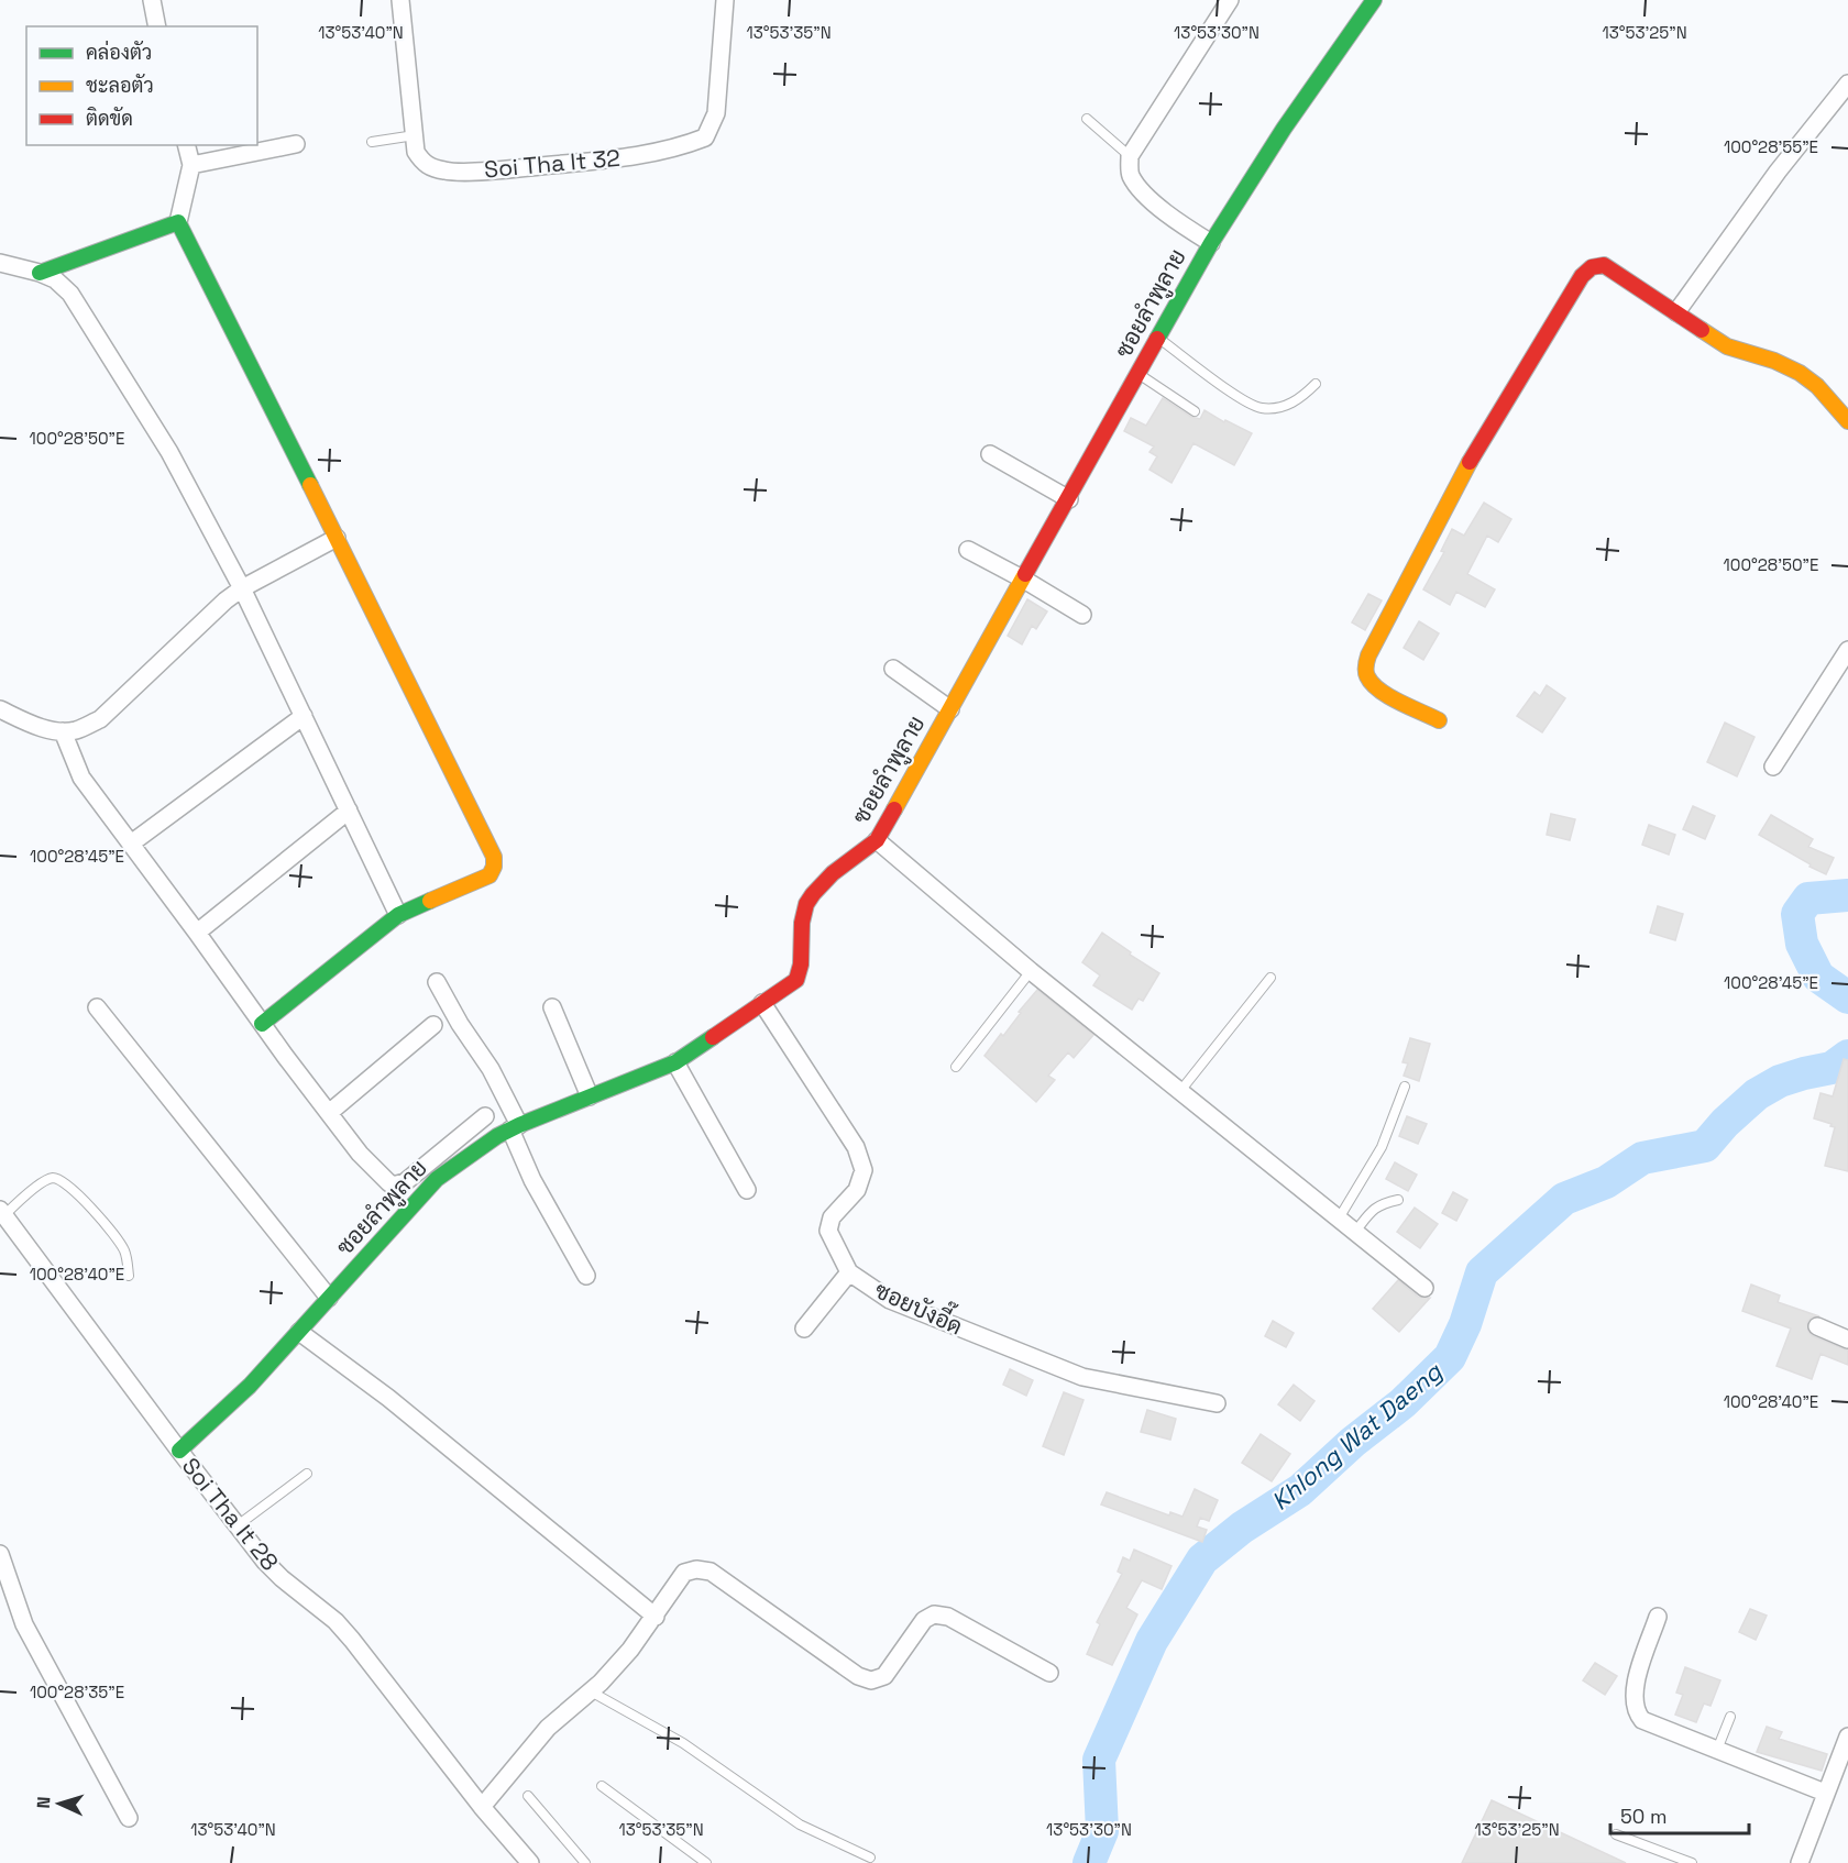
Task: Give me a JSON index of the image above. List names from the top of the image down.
{
  "streets": {
    "street": [
      "Soi Tha It 32",
      "ซอยลำพูลาย",
      "ซอยบังอี๊ด",
      "Soi Tha It 28"
    ]
  },
  "crossings": [
    ["ซอยลำพูลาย", "ซอยบังอี๊ด"],
    ["ซอยลำพูลาย", "Soi Tha It 28"]
  ],
  "water": ["Khlong Wat Daeng"],
  "legend": ["คล่องตัว", "ชะลอตัว", "ติดขัด"],
  "scale_bar": "50 m",
  "north": "left",
  "coordinates": [
    "13°53'40\"N",
    "13°53'35\"N",
    "13°53'30\"N",
    "13°53'25\"N",
    "100°28'55\"E",
    "100°28'50\"E",
    "100°28'45\"E",
    "100°28'40\"E",
    "100°28'35\"E"
  ]
}
